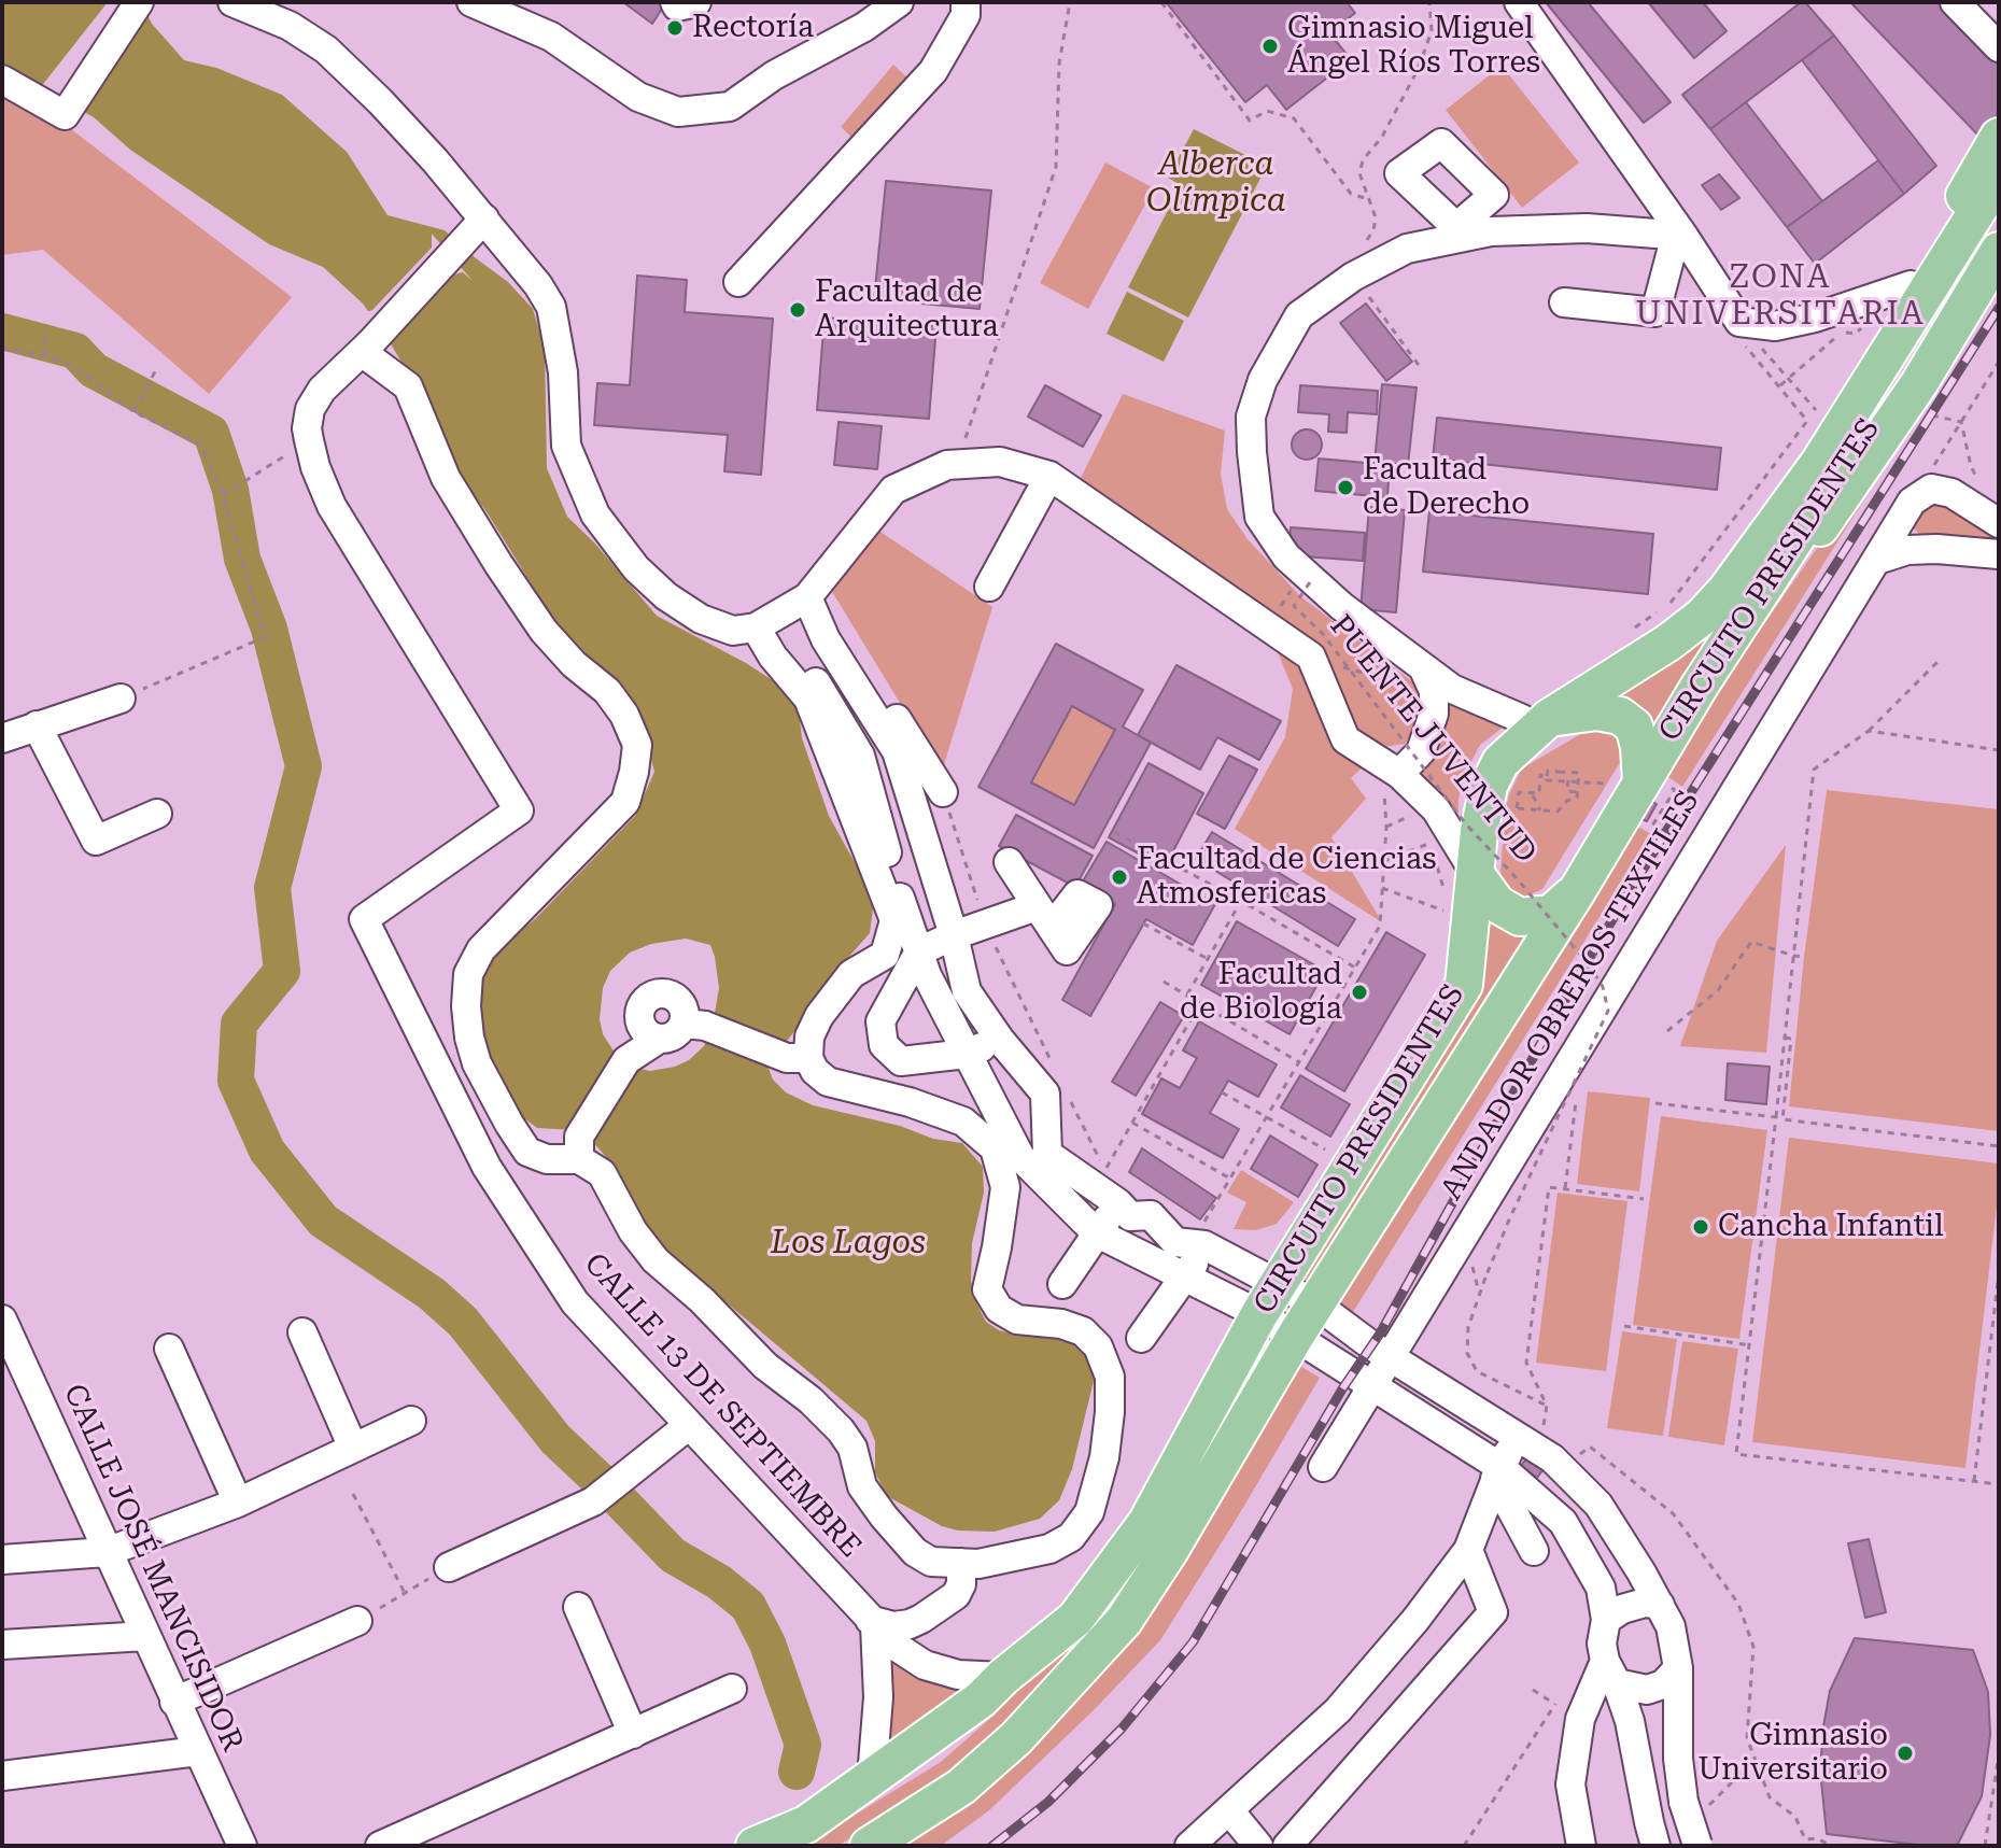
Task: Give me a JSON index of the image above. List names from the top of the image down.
{
  "streets": {
    "main road": ["CIRCUITO PRESIDENTES"],
    "street": ["ANDADOR OBREROS TEXTILES", "CALLE 13 DE SEPTIEMBRE", "CALLE JOSÉ MANCISIDOR"],
    "path": ["PUENTE JUVENTUD"]
  },
  "crossings": [
    ["CIRCUITO PRESIDENTES", "CALLE 13 DE SEPTIEMBRE"]
  ],
  "districts": ["ZONA UNIVERSITARIA"],
  "water": ["Alberca Olímpica", "Los Lagos"],
  "places": [
    "Rectoría",
    "Gimnasio Miguel Ángel Ríos Torres",
    "Facultad de Arquitectura",
    "Facultad de Derecho",
    "Facultad de Ciencias Atmosfericas",
    "Facultad de Biología",
    "Cancha Infantil",
    "Gimnasio Universitario"
  ]
}
